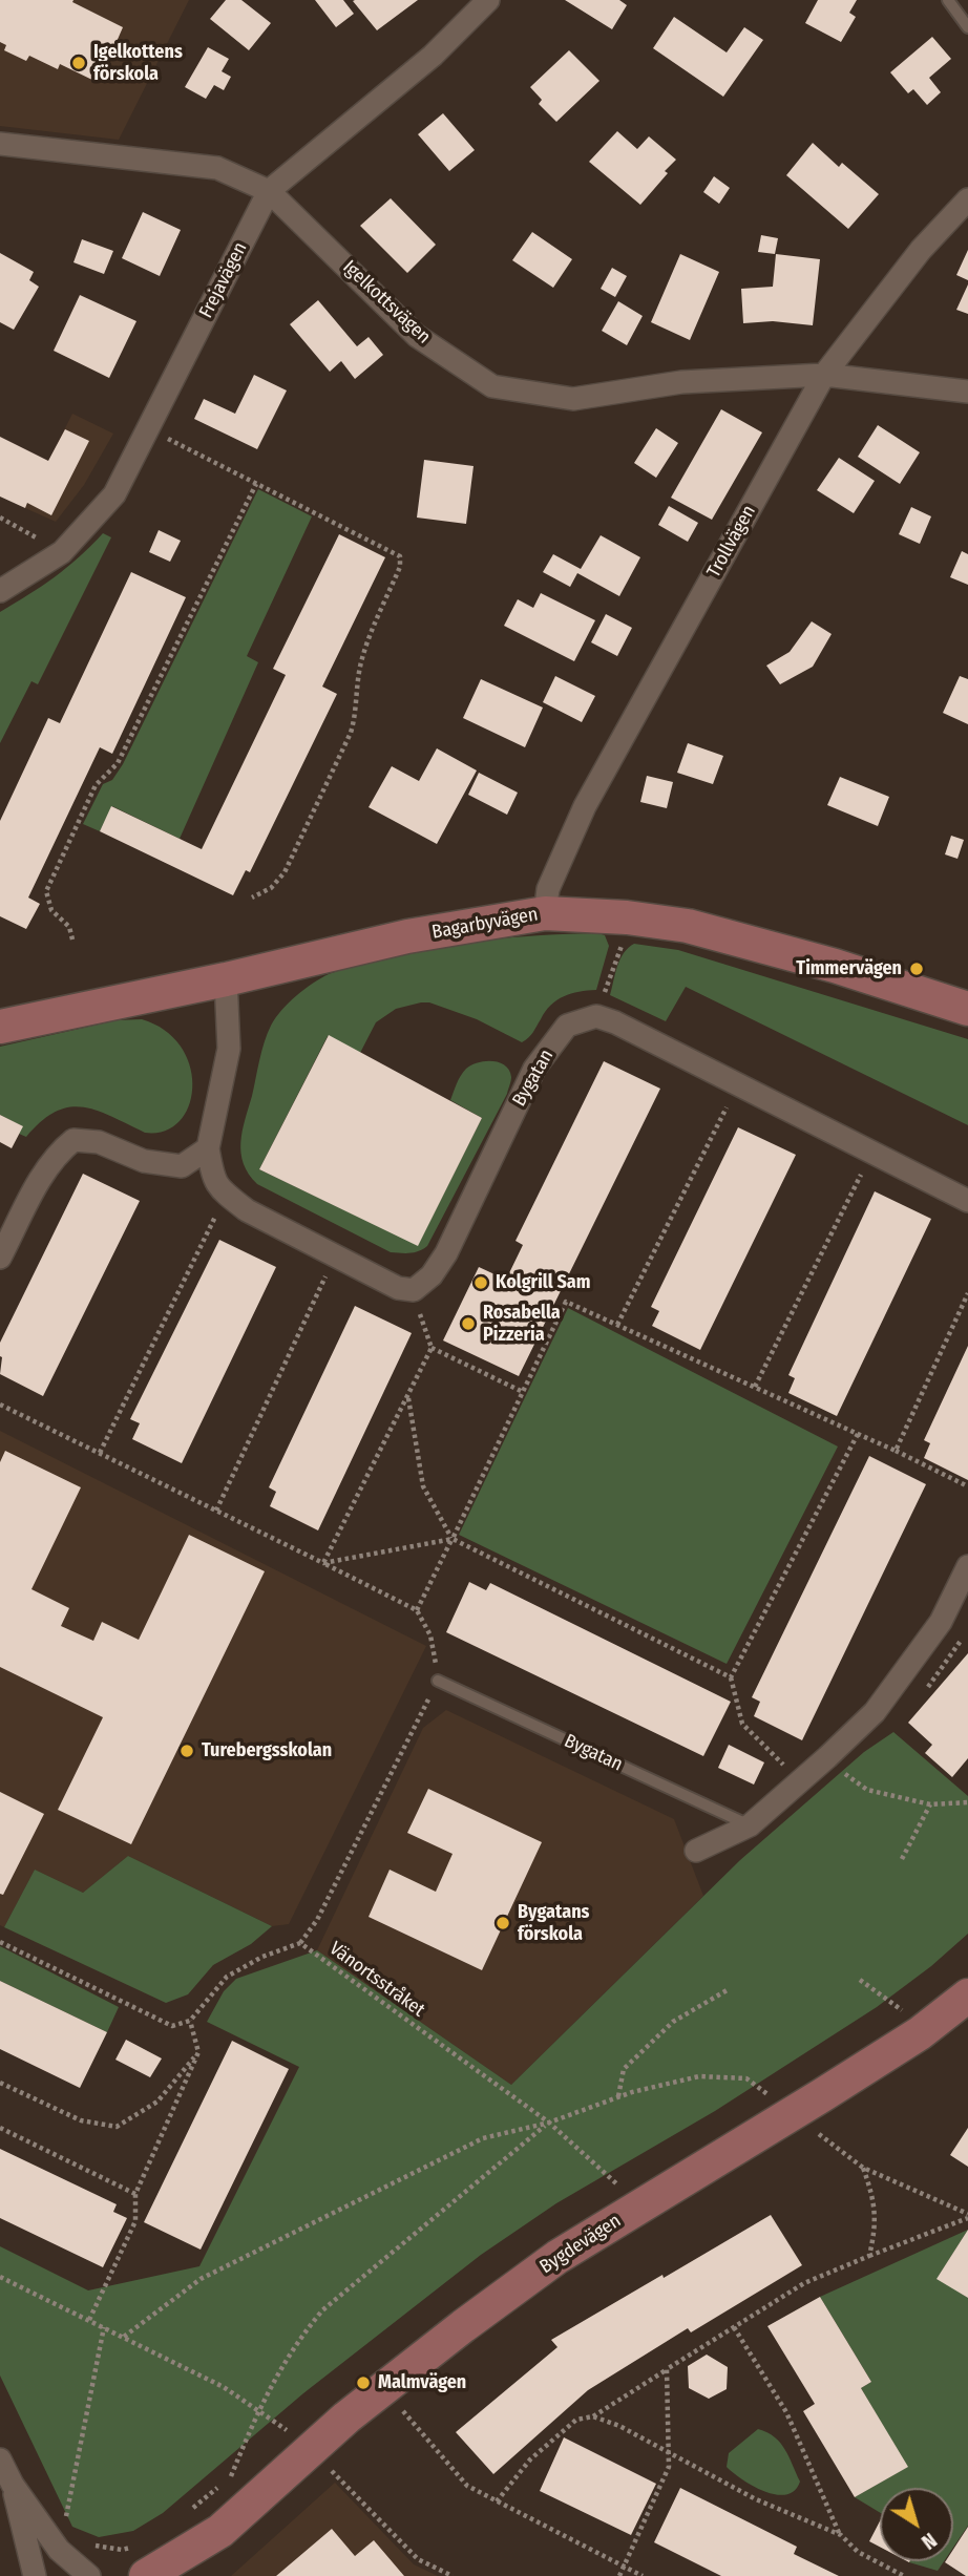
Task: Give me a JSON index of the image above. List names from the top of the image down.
{
  "streets": {
    "street": [
      "Frejavägen",
      "Igelkottsvägen",
      "Trollvägen",
      "Bagarbyvägen",
      "Bygatan",
      "Bygdevägen"
    ],
    "path": ["Vänortsstråket"]
  },
  "crossings": [
    ["Frejavägen", "Igelkottsvägen"],
    ["Igelkottsvägen", "Trollvägen"],
    ["Trollvägen", "Bagarbyvägen"]
  ],
  "places": [
    "Igelkottens förskola",
    "Timmervägen",
    "Kolgrill Sam",
    "Rosabella Pizzeria",
    "Turebergsskolan",
    "Bygatans förskola",
    "Malmvägen"
  ],
  "north": "bottom right"
}
